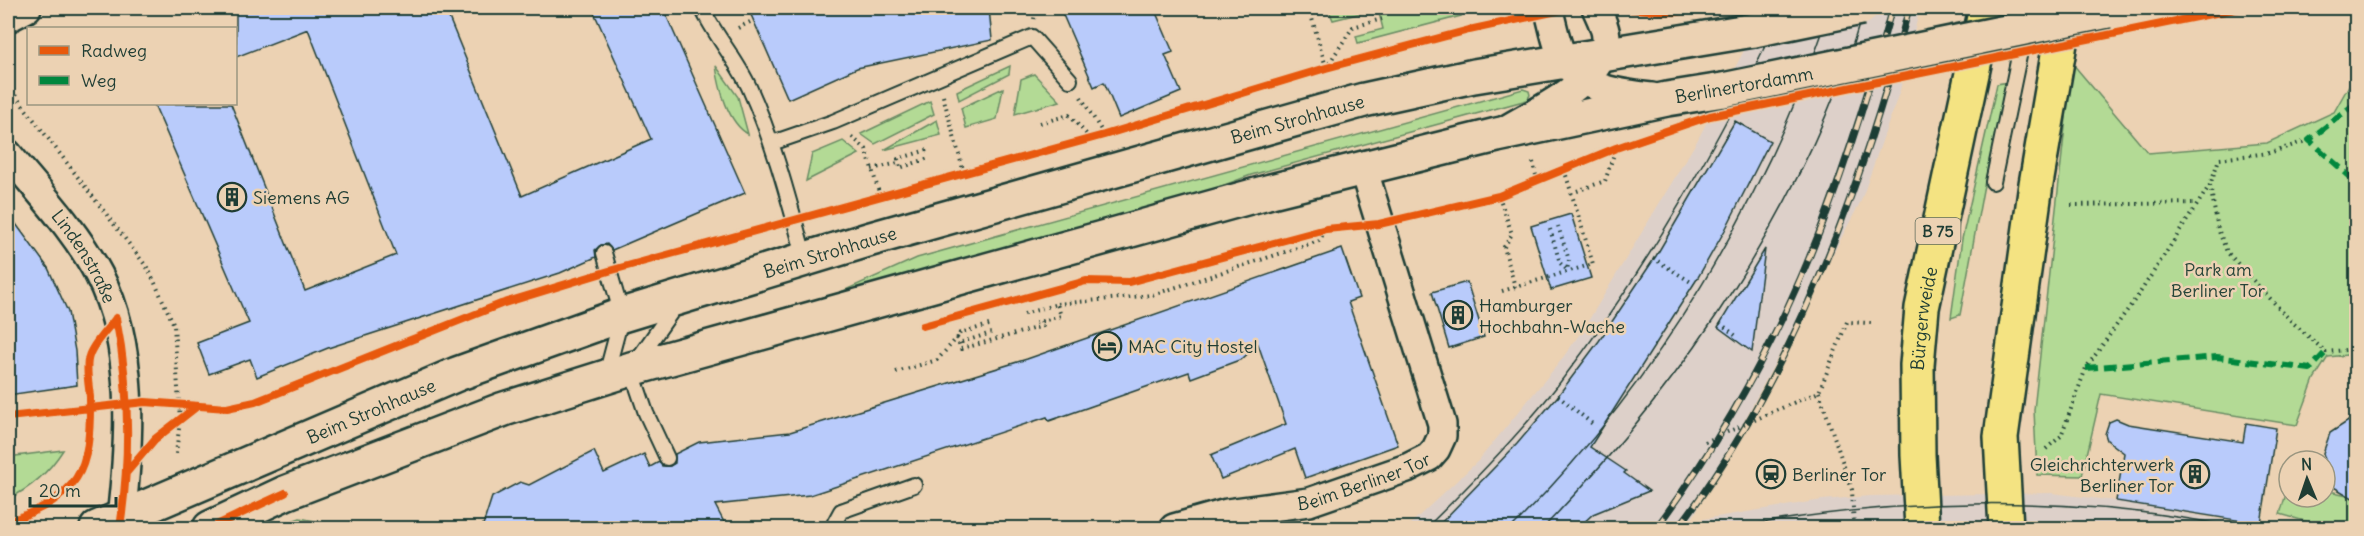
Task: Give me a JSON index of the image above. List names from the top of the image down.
{
  "streets": {
    "main road": [
      "Berlinertordamm",
      "Beim Strohhause",
      "B 75",
      "Bürgerweide"
    ],
    "street": ["Lindenstraße", "Beim Berliner Tor"]
  },
  "crossings": [
    ["Berlinertordamm", "Beim Berliner Tor"],
    ["Beim Strohhause", "Lindenstraße"]
  ],
  "parks": ["Park am Berliner Tor"],
  "places": {
    "building": ["Siemens AG", "Hamburger Hochbahn-Wache", "Gleichrichterwerk Berliner Tor"],
    "hotel": ["MAC City Hostel"],
    "station": ["Berliner Tor"]
  },
  "legend": ["Radweg", "Weg"],
  "scale_bar": "20 m",
  "north": "top"
}
